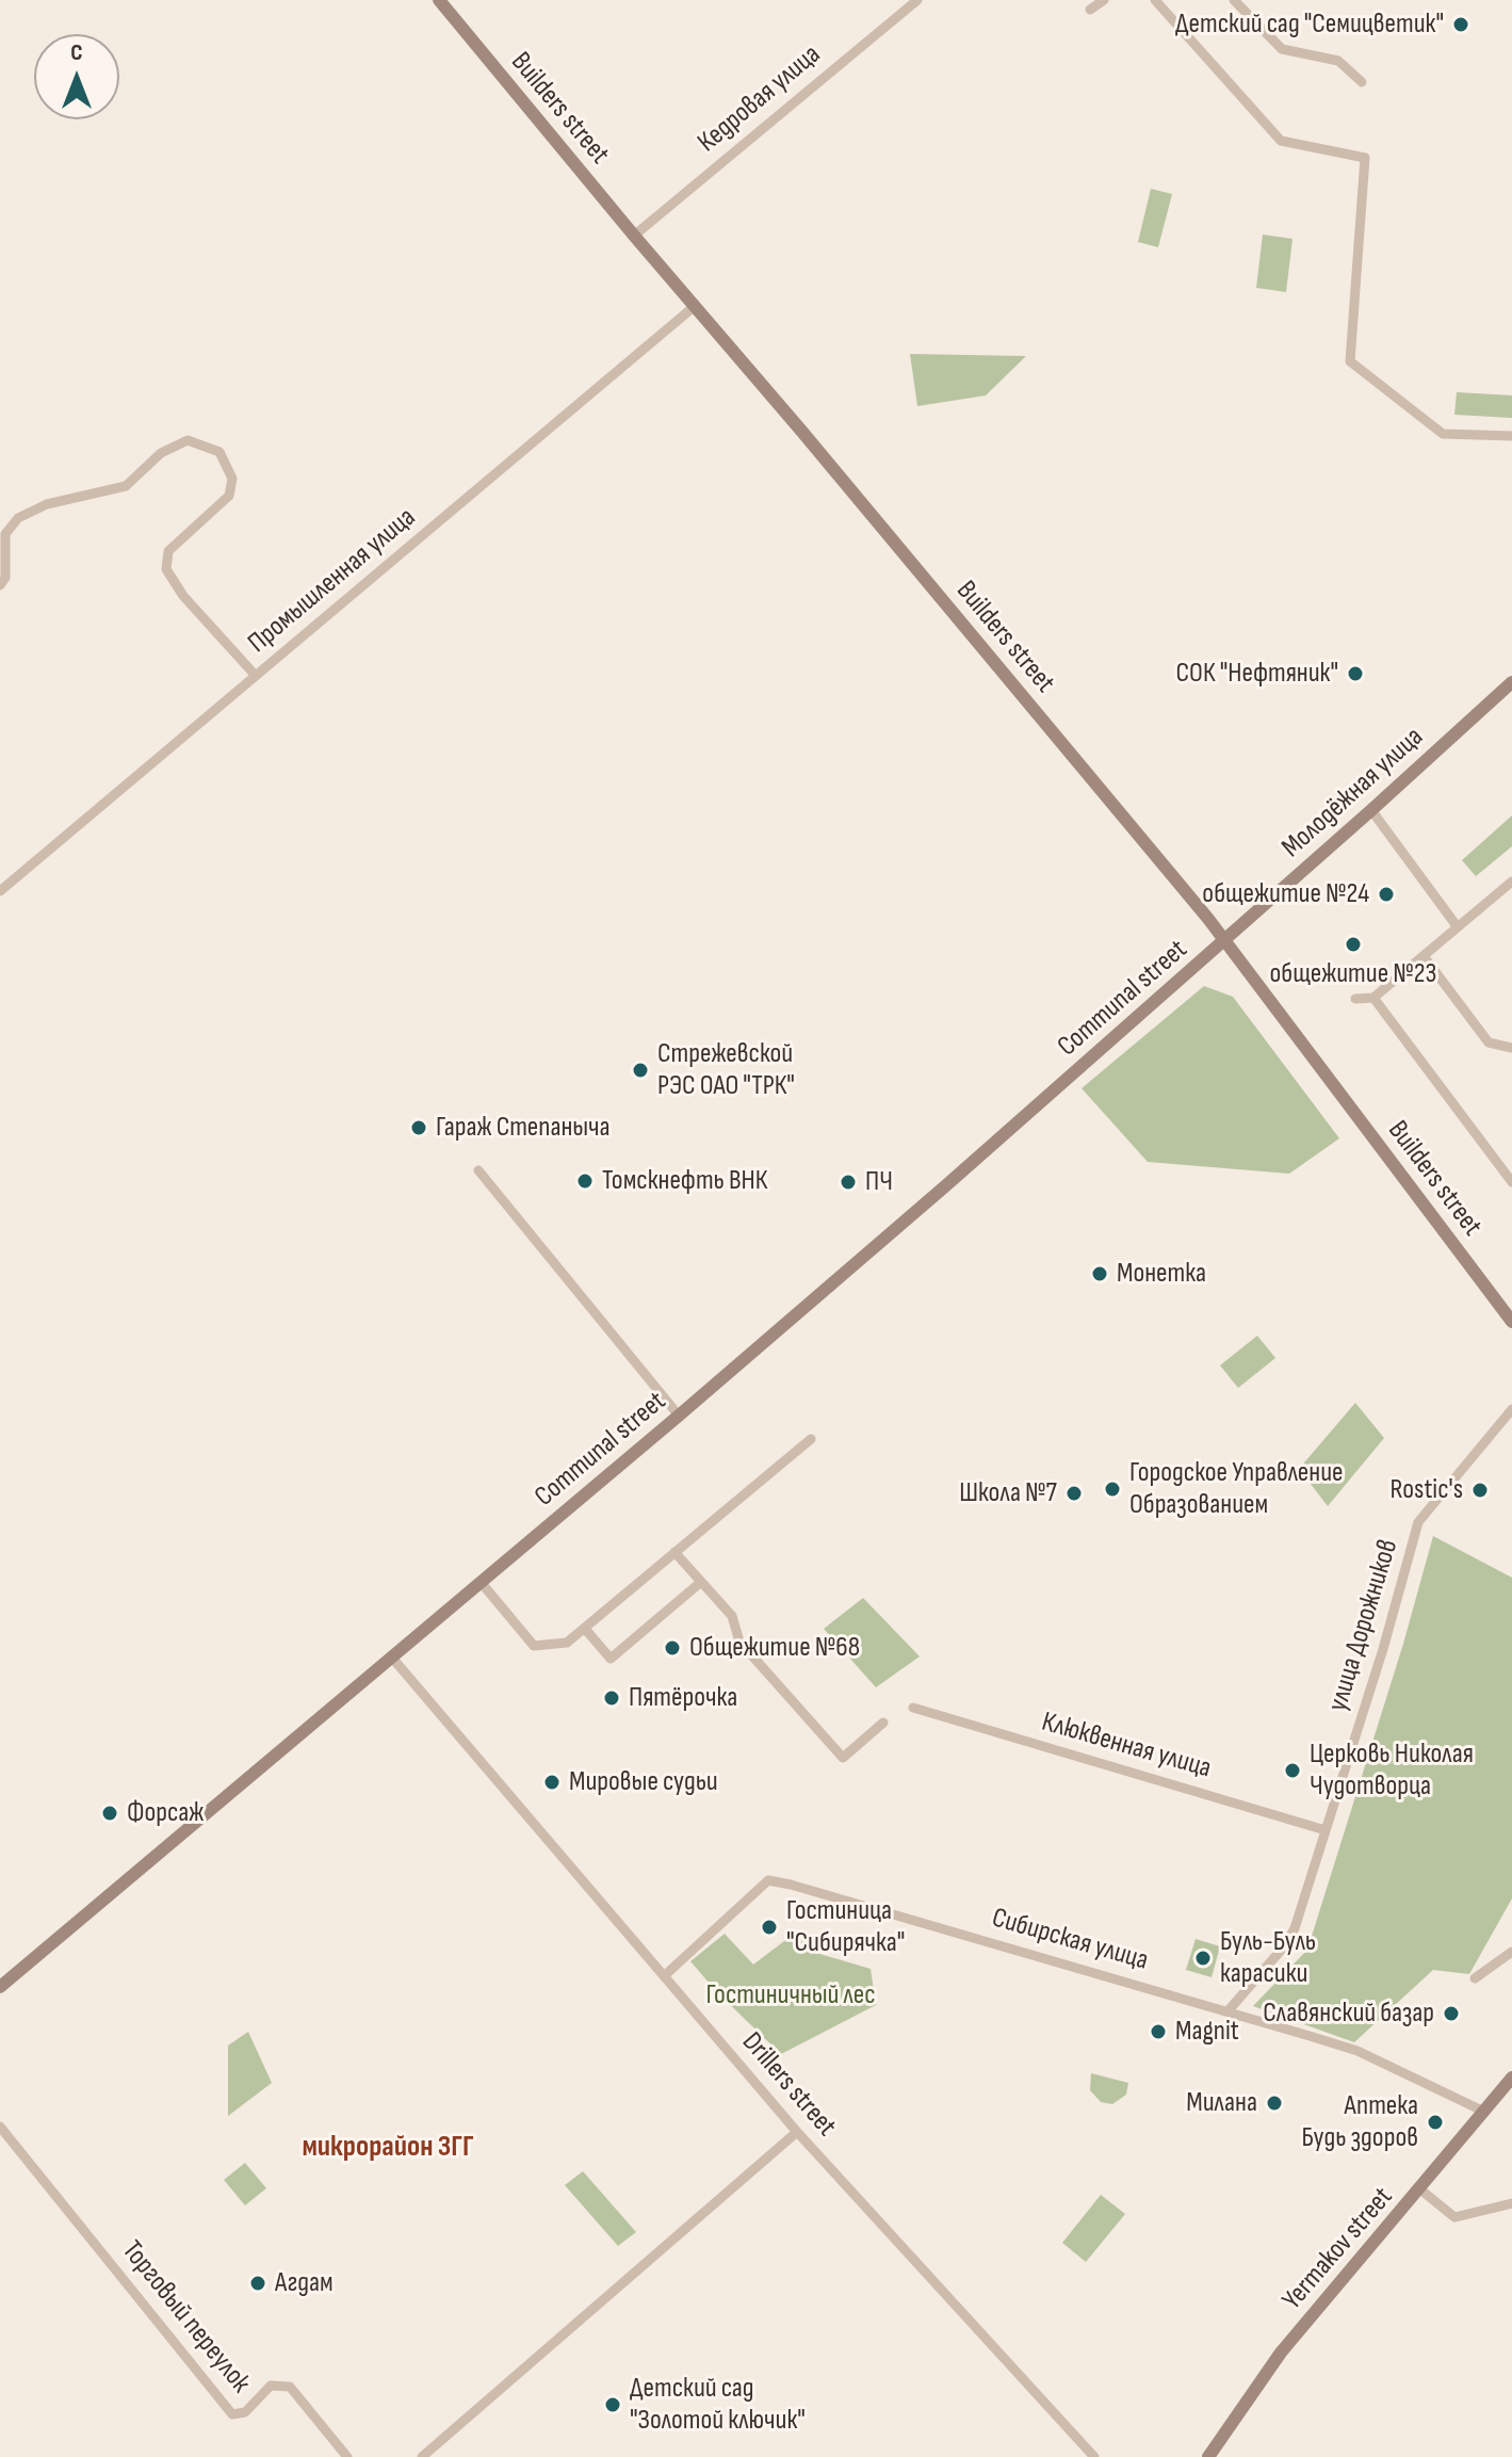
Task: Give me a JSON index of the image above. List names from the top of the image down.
{
  "streets": {
    "main road": [
      "Builders street",
      "Молодёжная улица",
      "Communal street",
      "Yermakov street"
    ],
    "street": [
      "Кедровая улица",
      "Промышленная улица",
      "улица Дорожников",
      "Клюквенная улица",
      "Сибирская улица",
      "Drillers street",
      "Торговый переулок"
    ]
  },
  "crossings": [
    ["Кедровая улица", "Builders street"],
    ["Builders street", "Промышленная улица"],
    ["Builders street", "Молодёжная улица"],
    ["Builders street", "Communal street"],
    ["Молодёжная улица", "Communal street"],
    ["Communal street", "Drillers street"],
    ["улица Дорожников", "Клюквенная улица"],
    ["улица Дорожников", "Сибирская улица"],
    ["Сибирская улица", "Drillers street"],
    ["Сибирская улица", "Yermakov street"]
  ],
  "districts": ["микрорайон 3ГГ"],
  "parks": ["Гостиничный лес"],
  "places": [
    "Детский сад \"Семицветик\"",
    "СОК \"Нефтяник\"",
    "общежитие №24",
    "общежитие №23",
    "Стрежевской РЭС ОАО \"ТРК\"",
    "Гараж Степаныча",
    "Томскнефть ВНК",
    "ПЧ",
    "Монетка",
    "Городское Управление Образованием",
    "Rostic's",
    "Школа №7",
    "Общежитие №68",
    "Пятёрочка",
    "Церковь Николая Чудотворца",
    "Мировые судьи",
    "Форсаж",
    "Гостиница \"Сибирячка\"",
    "Буль-Буль карасики",
    "Славянский базар",
    "Magnit",
    "Милана",
    "Аптека Будь здоров",
    "Агдам",
    "Детский сад \"Золотой ключик\""
  ],
  "north": "top"
}
